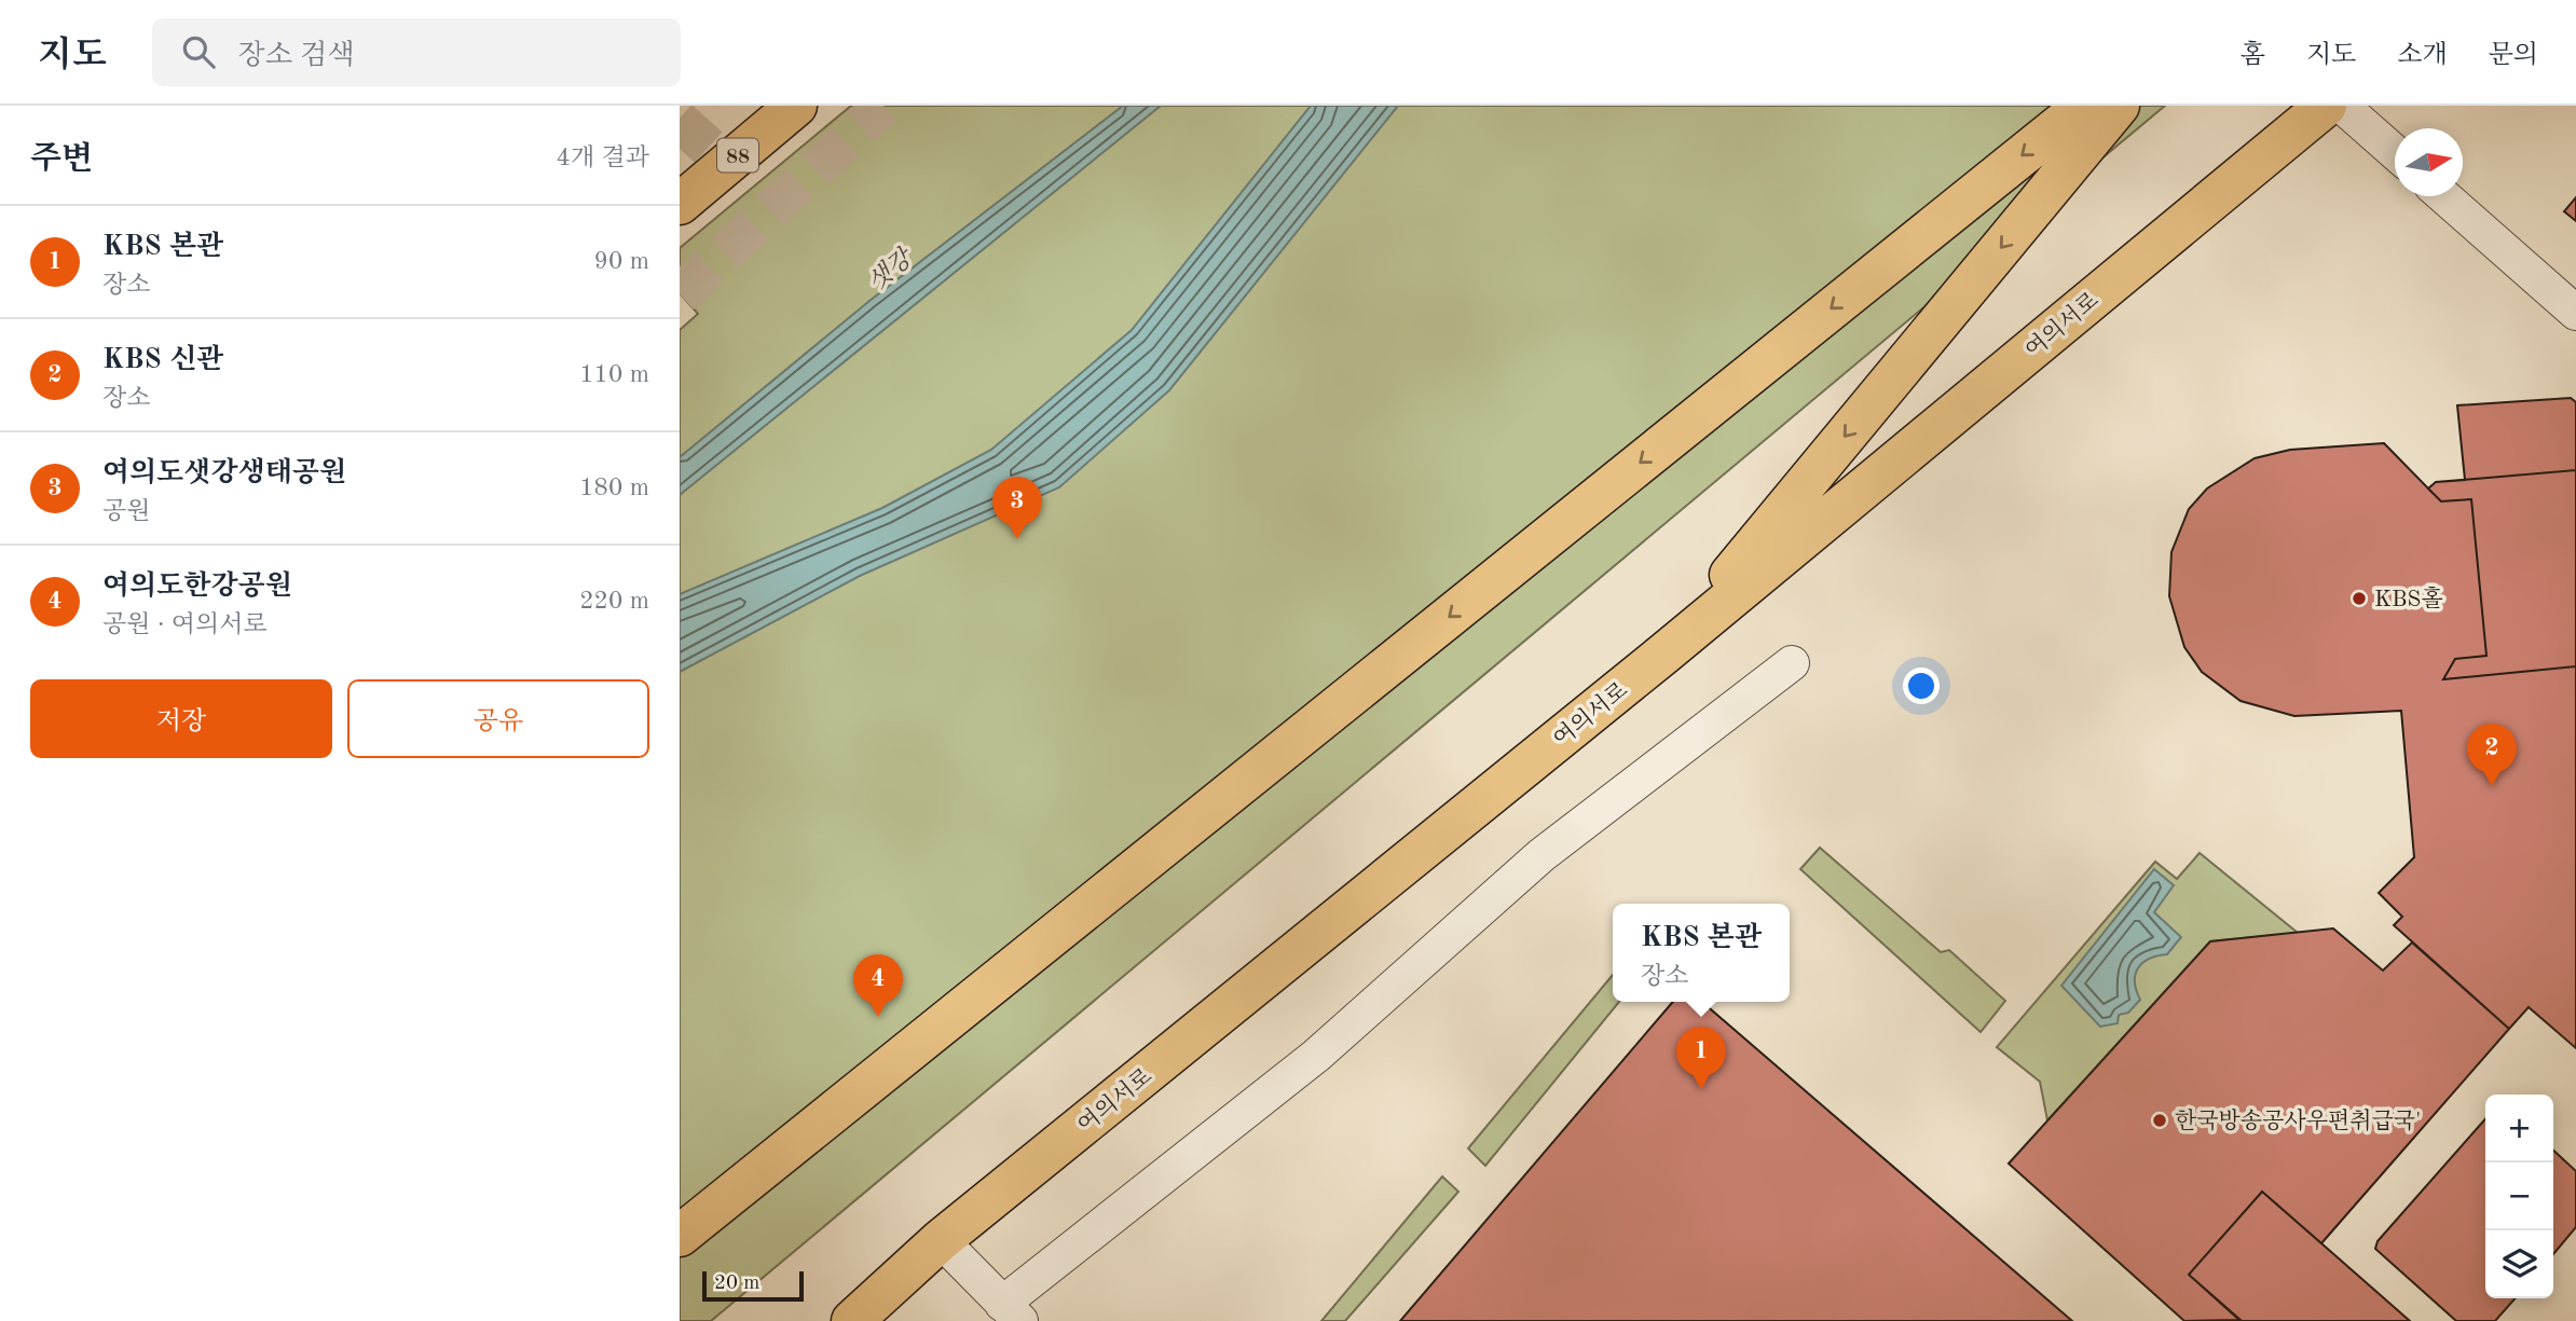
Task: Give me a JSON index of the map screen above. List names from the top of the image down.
{
  "streets": {
    "main road": ["88", "여의서로"]
  },
  "water": ["샛강"],
  "places": ["KBS홀", "한국방송공사우편취급국'"],
  "scale_bar": "20 m",
  "north": "right",
  "page": {
    "header": "지도",
    "search": "장소 검색",
    "nav": [
      "홈",
      "지도",
      "소개",
      "문의"
    ],
    "heading": ["주변", "4개 결과"],
    "list": [
      {
        "mark": "1",
        "name": "KBS 본관",
        "note": "장소",
        "value": "90 m"
      },
      {
        "mark": "2",
        "name": "KBS 신관",
        "note": "장소",
        "value": "110 m"
      },
      {
        "mark": "3",
        "name": "여의도샛강생태공원",
        "note": "공원",
        "value": "180 m"
      },
      {
        "mark": "4",
        "name": "여의도한강공원",
        "note": "공원 · 여의서로",
        "value": "220 m"
      }
    ],
    "pins": [
      "3",
      "2",
      "4",
      "1"
    ],
    "buttons": ["저장", "공유"],
    "popup": ["KBS 본관", "장소"],
    "map_buttons": ["+", "−"],
    "scale": "20 m"
  }
}
